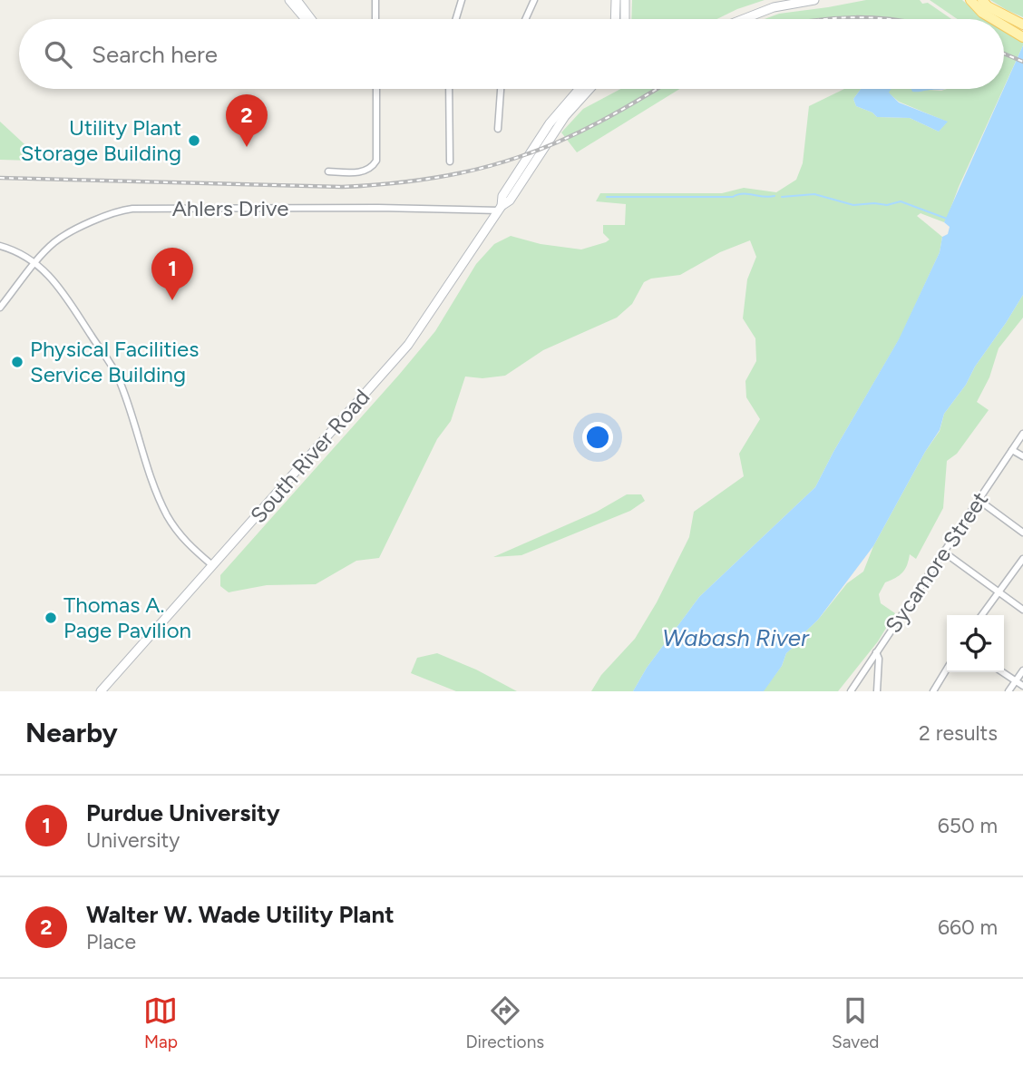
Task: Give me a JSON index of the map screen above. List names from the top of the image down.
{
  "streets": {
    "main road": ["South River Road"],
    "street": ["Ahlers Drive", "Sycamore Street"]
  },
  "crossings": [
    ["Ahlers Drive", "South River Road"]
  ],
  "water": ["Wabash River"],
  "places": ["Utility Plant Storage Building", "Physical Facilities Service Building", "Thomas A. Page Pavilion"],
  "page": {
    "search": "Search here",
    "pins": ["2", "1"],
    "heading": ["Nearby", "2 results"],
    "list": [
      {
        "mark": "1",
        "name": "Purdue University",
        "note": "University",
        "value": "650 m"
      },
      {
        "mark": "2",
        "name": "Walter W. Wade Utility Plant",
        "note": "Place",
        "value": "660 m"
      }
    ],
    "nav": ["Map", "Directions", "Saved"]
  }
}
